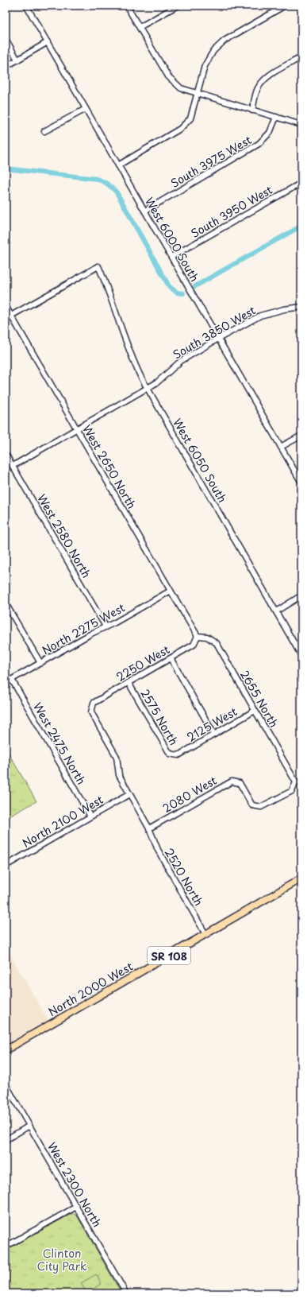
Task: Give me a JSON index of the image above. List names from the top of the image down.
{
  "streets": {
    "main road": ["SR 108", "North 2000 West"],
    "street": [
      "South 3975 West",
      "South 3950 West",
      "West 6000 South",
      "South 3850 West",
      "West 6050 South",
      "West 2650 North",
      "West 2580 North",
      "North 2275 West",
      "2250 West",
      "2655 North",
      "2575 North",
      "2125 West",
      "West 2475 North",
      "2080 West",
      "North 2100 West",
      "2520 North",
      "West 2300 North"
    ]
  },
  "crossings": [
    ["South 3975 West", "West 6000 South"],
    ["South 3950 West", "West 6000 South"],
    ["West 6000 South", "South 3850 West"],
    ["South 3850 West", "West 6050 South"],
    ["South 3850 West", "West 2650 North"],
    ["South 3850 West", "West 2580 North"],
    ["West 6050 South", "West 2650 North"],
    ["West 2650 North", "North 2275 West"],
    ["West 2650 North", "2250 West"],
    ["West 2650 North", "2655 North"],
    ["West 2580 North", "North 2275 West"],
    ["North 2275 West", "West 2475 North"],
    ["2250 West", "2655 North"],
    ["2250 West", "2575 North"],
    ["2250 West", "2520 North"],
    ["2655 North", "2125 West"],
    ["2655 North", "2080 West"],
    ["2575 North", "2125 West"],
    ["West 2475 North", "North 2100 West"],
    ["2080 West", "2520 North"],
    ["North 2100 West", "2520 North"],
    ["2520 North", "North 2000 West"]
  ],
  "parks": ["Clinton City Park"]
}
